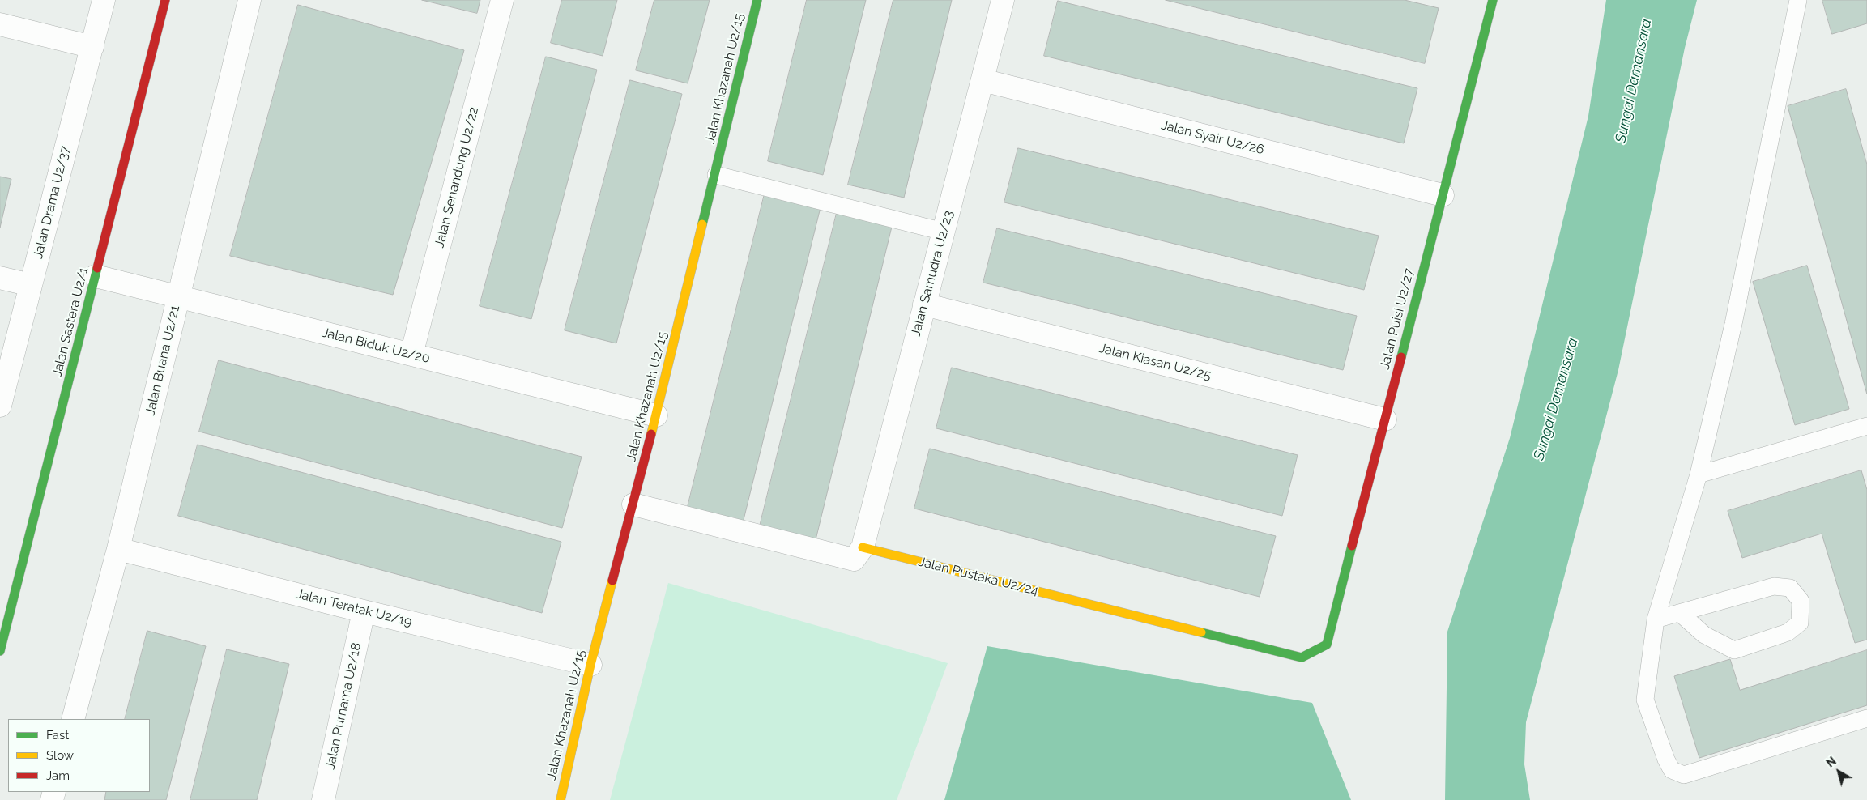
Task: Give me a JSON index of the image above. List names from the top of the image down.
{
  "streets": {
    "street": [
      "Jalan Khazanah U2/15",
      "Jalan Syair U2/26",
      "Jalan Senandung U2/22",
      "Jalan Drama U2/37",
      "Jalan Samudra U2/23",
      "Jalan Puisi U2/27",
      "Jalan Sastera U2/1",
      "Jalan Biduk U2/20",
      "Jalan Buana U2/21",
      "Jalan Kiasan U2/25",
      "Jalan Pustaka U2/24",
      "Jalan Teratak U2/19",
      "Jalan Purnama U2/18"
    ]
  },
  "crossings": [
    ["Jalan Khazanah U2/15", "Jalan Biduk U2/20"],
    ["Jalan Khazanah U2/15", "Jalan Teratak U2/19"],
    ["Jalan Syair U2/26", "Jalan Samudra U2/23"],
    ["Jalan Syair U2/26", "Jalan Puisi U2/27"],
    ["Jalan Senandung U2/22", "Jalan Biduk U2/20"],
    ["Jalan Samudra U2/23", "Jalan Kiasan U2/25"],
    ["Jalan Samudra U2/23", "Jalan Pustaka U2/24"],
    ["Jalan Puisi U2/27", "Jalan Kiasan U2/25"],
    ["Jalan Puisi U2/27", "Jalan Pustaka U2/24"],
    ["Jalan Sastera U2/1", "Jalan Biduk U2/20"],
    ["Jalan Biduk U2/20", "Jalan Buana U2/21"],
    ["Jalan Buana U2/21", "Jalan Teratak U2/19"],
    ["Jalan Teratak U2/19", "Jalan Purnama U2/18"]
  ],
  "water": ["Sungai Damansara"],
  "legend": ["Fast", "Slow", "Jam"],
  "north": "top left"
}
